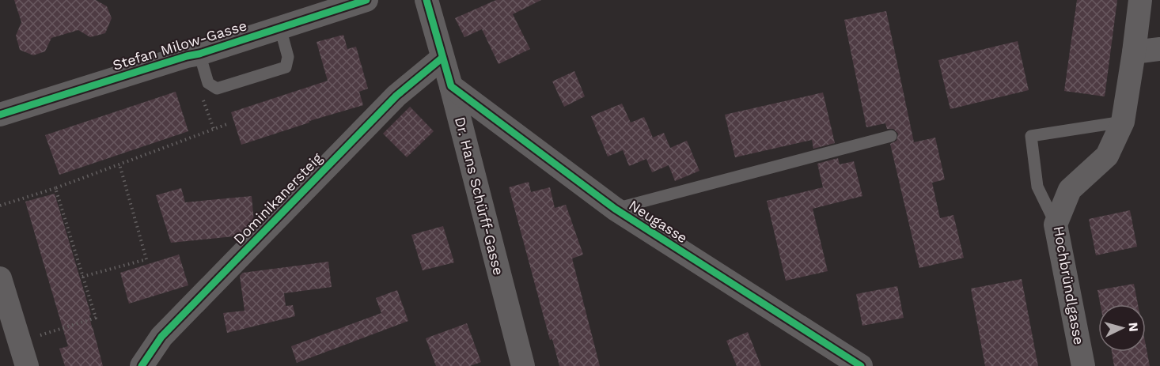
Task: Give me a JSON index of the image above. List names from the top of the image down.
{
  "streets": {
    "street": [
      "Stefan Milow-Gasse",
      "Dr. Hans Schürff-Gasse",
      "Dominikanersteig",
      "Neugasse",
      "Hochbründlgasse"
    ]
  },
  "crossings": [
    ["Dr. Hans Schürff-Gasse", "Dominikanersteig"],
    ["Dr. Hans Schürff-Gasse", "Neugasse"]
  ],
  "north": "right"
}
